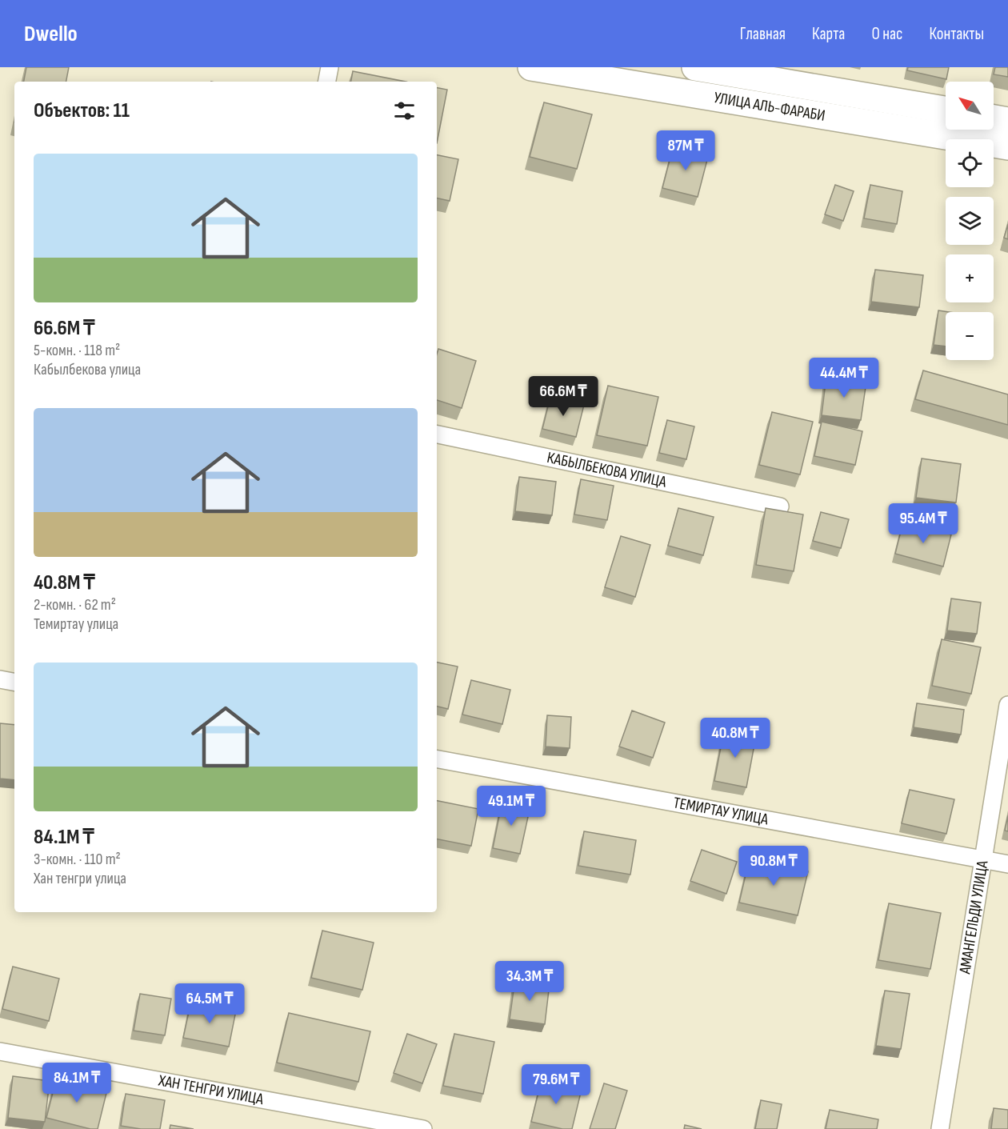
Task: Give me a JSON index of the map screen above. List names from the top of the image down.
{
  "streets": {
    "main road": ["УЛИЦА АЛЬ-ФАРАБИ"],
    "street": [
      "КАБЫЛБЕКОВА УЛИЦА",
      "ТЕМИРТАУ УЛИЦА",
      "АМАНГЕЛЬДИ УЛИЦА",
      "ХАН ТЕНГРИ УЛИЦА"
    ]
  },
  "crossings": [
    ["ТЕМИРТАУ УЛИЦА", "АМАНГЕЛЬДИ УЛИЦА"]
  ],
  "north": "top left",
  "page": {
    "header": "Dwello",
    "nav": [
      "Главная",
      "Карта",
      "О нас",
      "Контакты"
    ],
    "map_buttons": ["+", "−"],
    "heading": "Объектов: 11",
    "price": [
      "87M ₸",
      "44.4M ₸",
      "66.6M ₸",
      "95.4M ₸",
      "40.8M ₸",
      "49.1M ₸",
      "90.8M ₸",
      "34.3M ₸",
      "64.5M ₸",
      "84.1M ₸",
      "79.6M ₸"
    ],
    "list": [
      {
        "name": "66.6M ₸",
        "note": "5-комн. · 118 m² · Кабылбекова улица"
      },
      {
        "name": "40.8M ₸",
        "note": "2-комн. · 62 m² · Темиртау улица"
      },
      {
        "name": "84.1M ₸",
        "note": "3-комн. · 110 m² · Хан тенгри улица"
      }
    ]
  }
}
